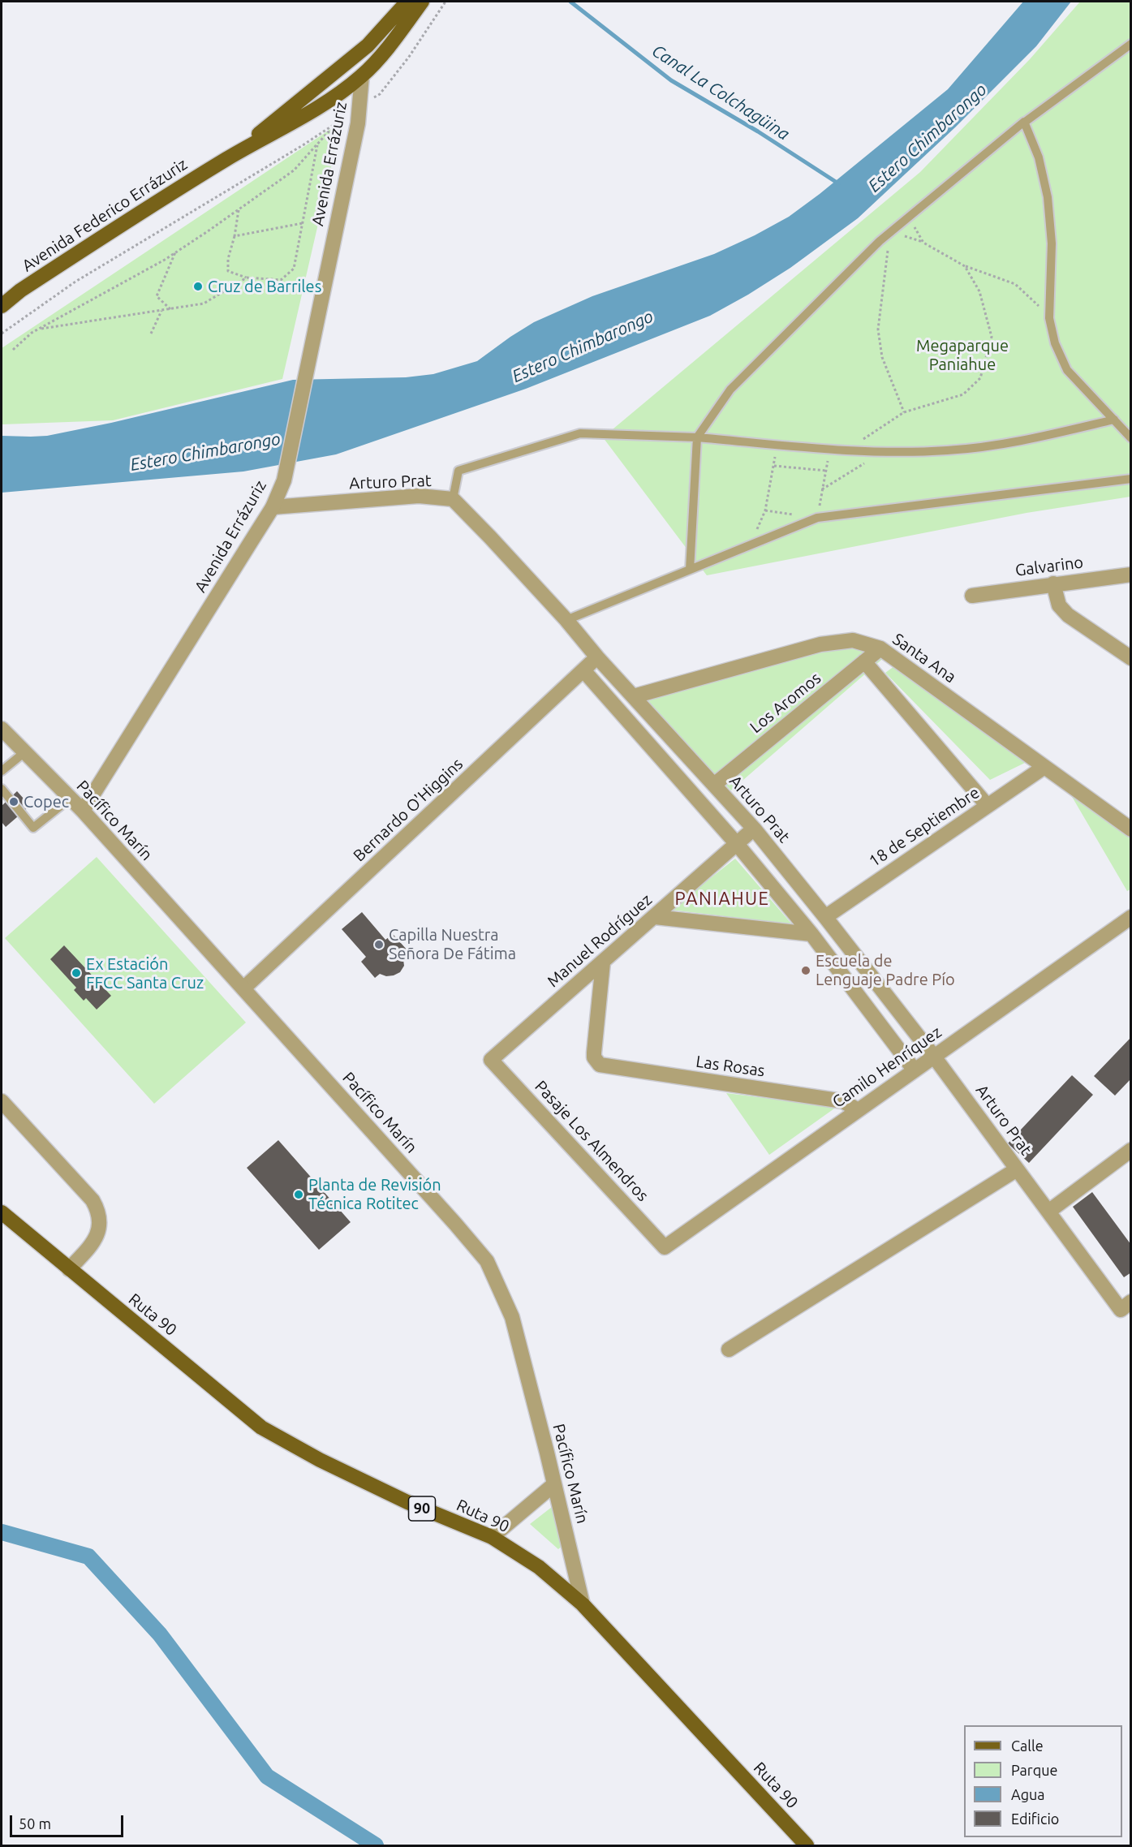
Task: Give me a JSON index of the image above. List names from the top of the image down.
{
  "streets": {
    "main road": ["Avenida Federico Errázuriz", "Ruta 90", "90"],
    "street": [
      "Avenida Errázuriz",
      "Arturo Prat",
      "Galvarino",
      "Santa Ana",
      "Los Aromos",
      "Bernardo O'Higgins",
      "Pacífico Marín",
      "18 de Septiembre",
      "Manuel Rodríguez",
      "Las Rosas",
      "Camilo Henríquez",
      "Pasaje Los Almendros"
    ]
  },
  "crossings": [
    ["Avenida Errázuriz", "Avenida Federico Errázuriz"],
    ["Avenida Errázuriz", "Arturo Prat"],
    ["Avenida Errázuriz", "Pacífico Marín"],
    ["Arturo Prat", "Santa Ana"],
    ["Arturo Prat", "Los Aromos"],
    ["Arturo Prat", "Bernardo O'Higgins"],
    ["Arturo Prat", "18 de Septiembre"],
    ["Arturo Prat", "Manuel Rodríguez"],
    ["Arturo Prat", "Camilo Henríquez"],
    ["Santa Ana", "Los Aromos"],
    ["Santa Ana", "18 de Septiembre"],
    ["Bernardo O'Higgins", "Pacífico Marín"],
    ["Pacífico Marín", "Ruta 90"],
    ["Manuel Rodríguez", "Las Rosas"],
    ["Manuel Rodríguez", "Pasaje Los Almendros"],
    ["Las Rosas", "Camilo Henríquez"],
    ["Camilo Henríquez", "Pasaje Los Almendros"]
  ],
  "districts": ["PANIAHUE"],
  "water": ["Canal La Colchagüina", "Estero Chimbarongo"],
  "parks": ["Megaparque Paniahue"],
  "places": [
    "Cruz de Barriles",
    "Copec",
    "Capilla Nuestra Señora De Fátima",
    "Escuela de Lenguaje Padre Pío",
    "Ex Estación FFCC Santa Cruz",
    "Planta de Revisión Técnica Rotitec"
  ],
  "legend": [
    "Calle",
    "Parque",
    "Agua",
    "Edificio"
  ],
  "scale_bar": "50 m"
}
